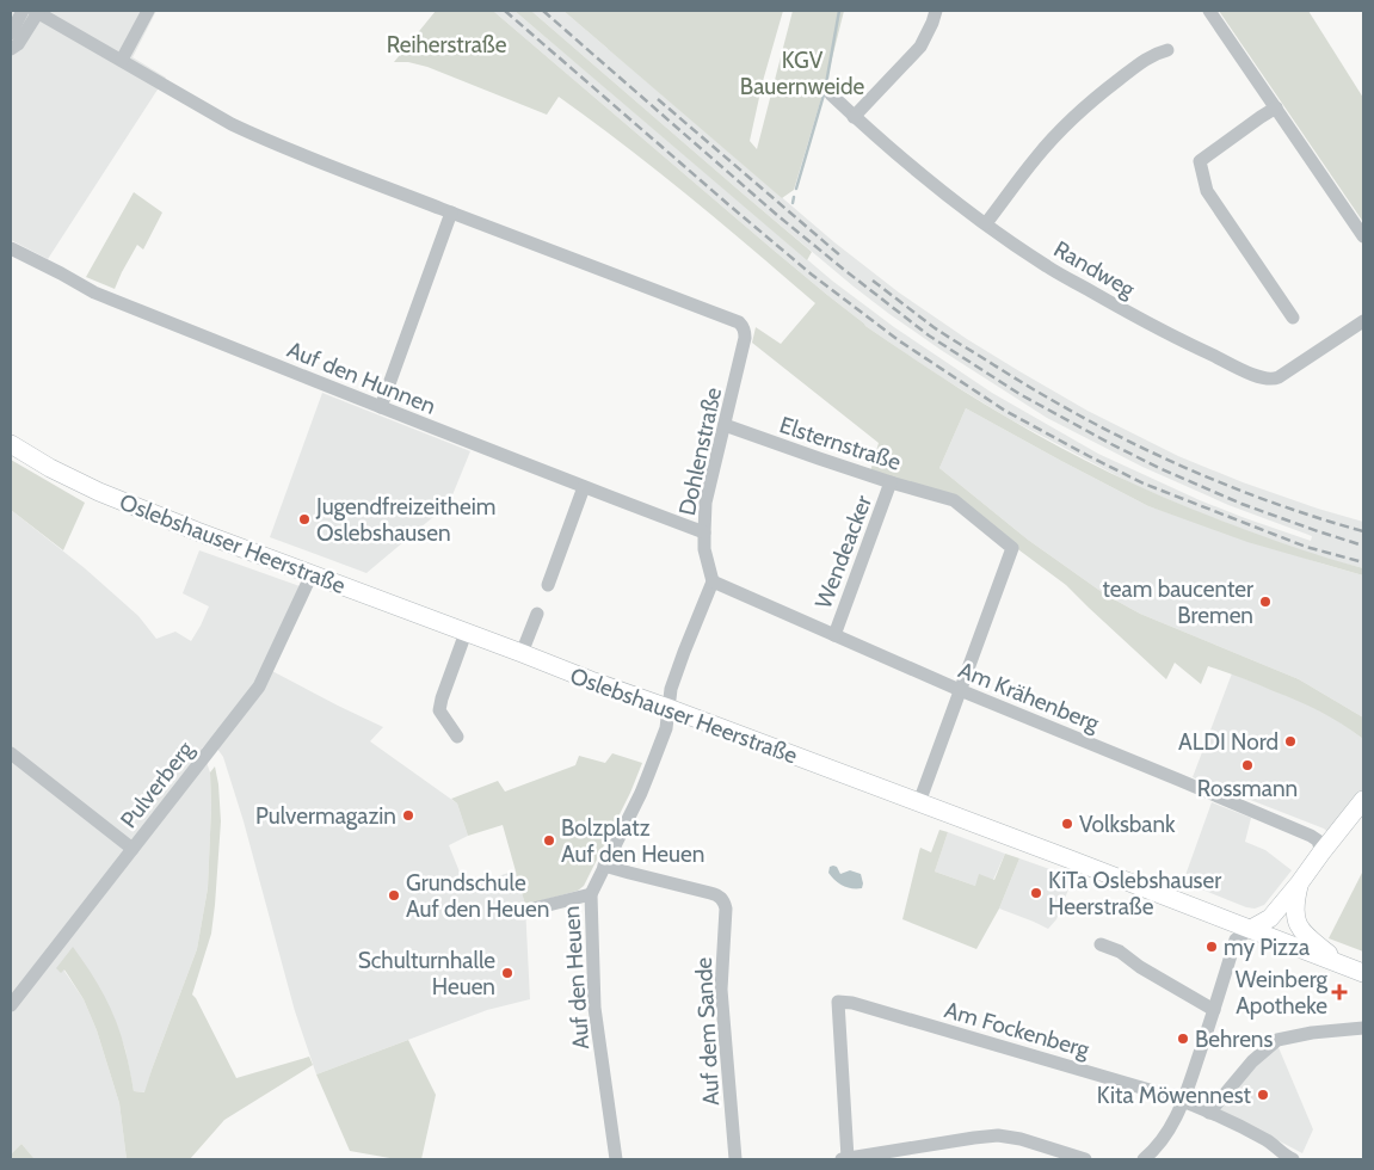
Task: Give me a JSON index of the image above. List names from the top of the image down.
{
  "streets": {
    "main road": ["Oslebshauser Heerstraße"],
    "street": [
      "Randweg",
      "Auf den Hunnen",
      "Elsternstraße",
      "Dohlenstraße",
      "Wendeacker",
      "Am Krähenberg",
      "Pulverberg",
      "Auf den Heuen",
      "Am Fockenberg",
      "Auf dem Sande"
    ]
  },
  "crossings": [
    ["Auf den Hunnen", "Dohlenstraße"],
    ["Elsternstraße", "Dohlenstraße"],
    ["Elsternstraße", "Wendeacker"],
    ["Elsternstraße", "Am Krähenberg"],
    ["Dohlenstraße", "Am Krähenberg"],
    ["Oslebshauser Heerstraße", "Pulverberg"],
    ["Oslebshauser Heerstraße", "Auf den Heuen"],
    ["Wendeacker", "Am Krähenberg"],
    ["Auf den Heuen", "Auf dem Sande"]
  ],
  "parks": ["Reiherstraße", "KGV Bauernweide"],
  "places": {
    "other": [
      "Jugendfreizeitheim Oslebshausen",
      "team baucenter Bremen",
      "ALDI Nord",
      "Rossmann",
      "Pulvermagazin",
      "Volksbank",
      "Bolzplatz Auf den Heuen",
      "KiTa Oslebshauser Heerstraße",
      "Grundschule Auf den Heuen",
      "my Pizza",
      "Schulturnhalle Heuen",
      "Behrens",
      "Kita Möwennest"
    ],
    "health": ["Weinberg Apotheke"]
  }
}
